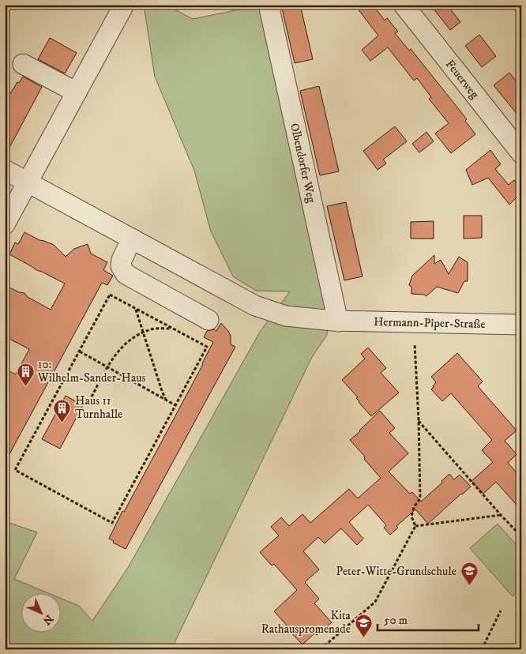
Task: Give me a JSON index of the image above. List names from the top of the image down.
{
  "streets": {
    "street": ["Feuerweg", "Olbendorfer Weg", "Hermann-Piper-Straße"]
  },
  "crossings": [
    ["Olbendorfer Weg", "Hermann-Piper-Straße"]
  ],
  "places": {
    "building": ["10: Wilhelm-Sander-Haus", "Haus 11 Turnhalle"],
    "school or university": ["Peter-Witte-Grundschule", "Kita Rathauspromenade"]
  },
  "scale_bar": "50 m",
  "north": "bottom right"
}
